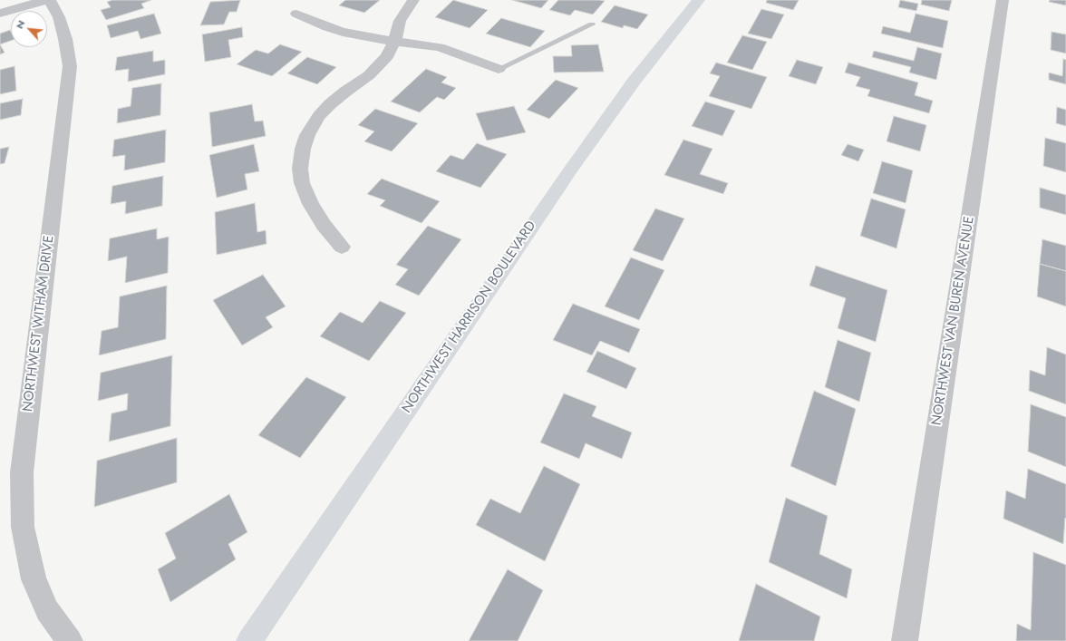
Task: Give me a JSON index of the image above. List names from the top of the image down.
{
  "streets": {
    "main road": ["NORTHWEST HARRISON BOULEVARD"],
    "street": ["NORTHWEST VAN BUREN AVENUE", "NORTHWEST WITHAM DRIVE"]
  },
  "north": "top left"
}
